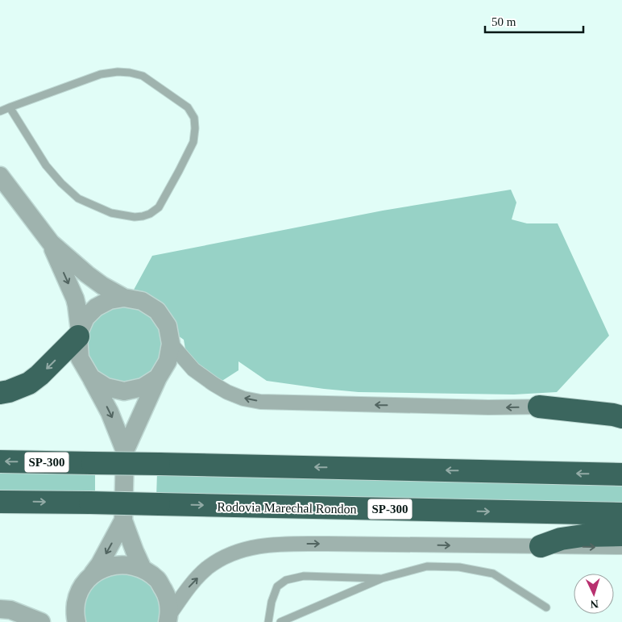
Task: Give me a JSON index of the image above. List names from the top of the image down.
{
  "streets": {
    "highway": ["SP-300", "Rodovia Marechal Rondon"]
  },
  "scale_bar": "50 m",
  "north": "bottom"
}
